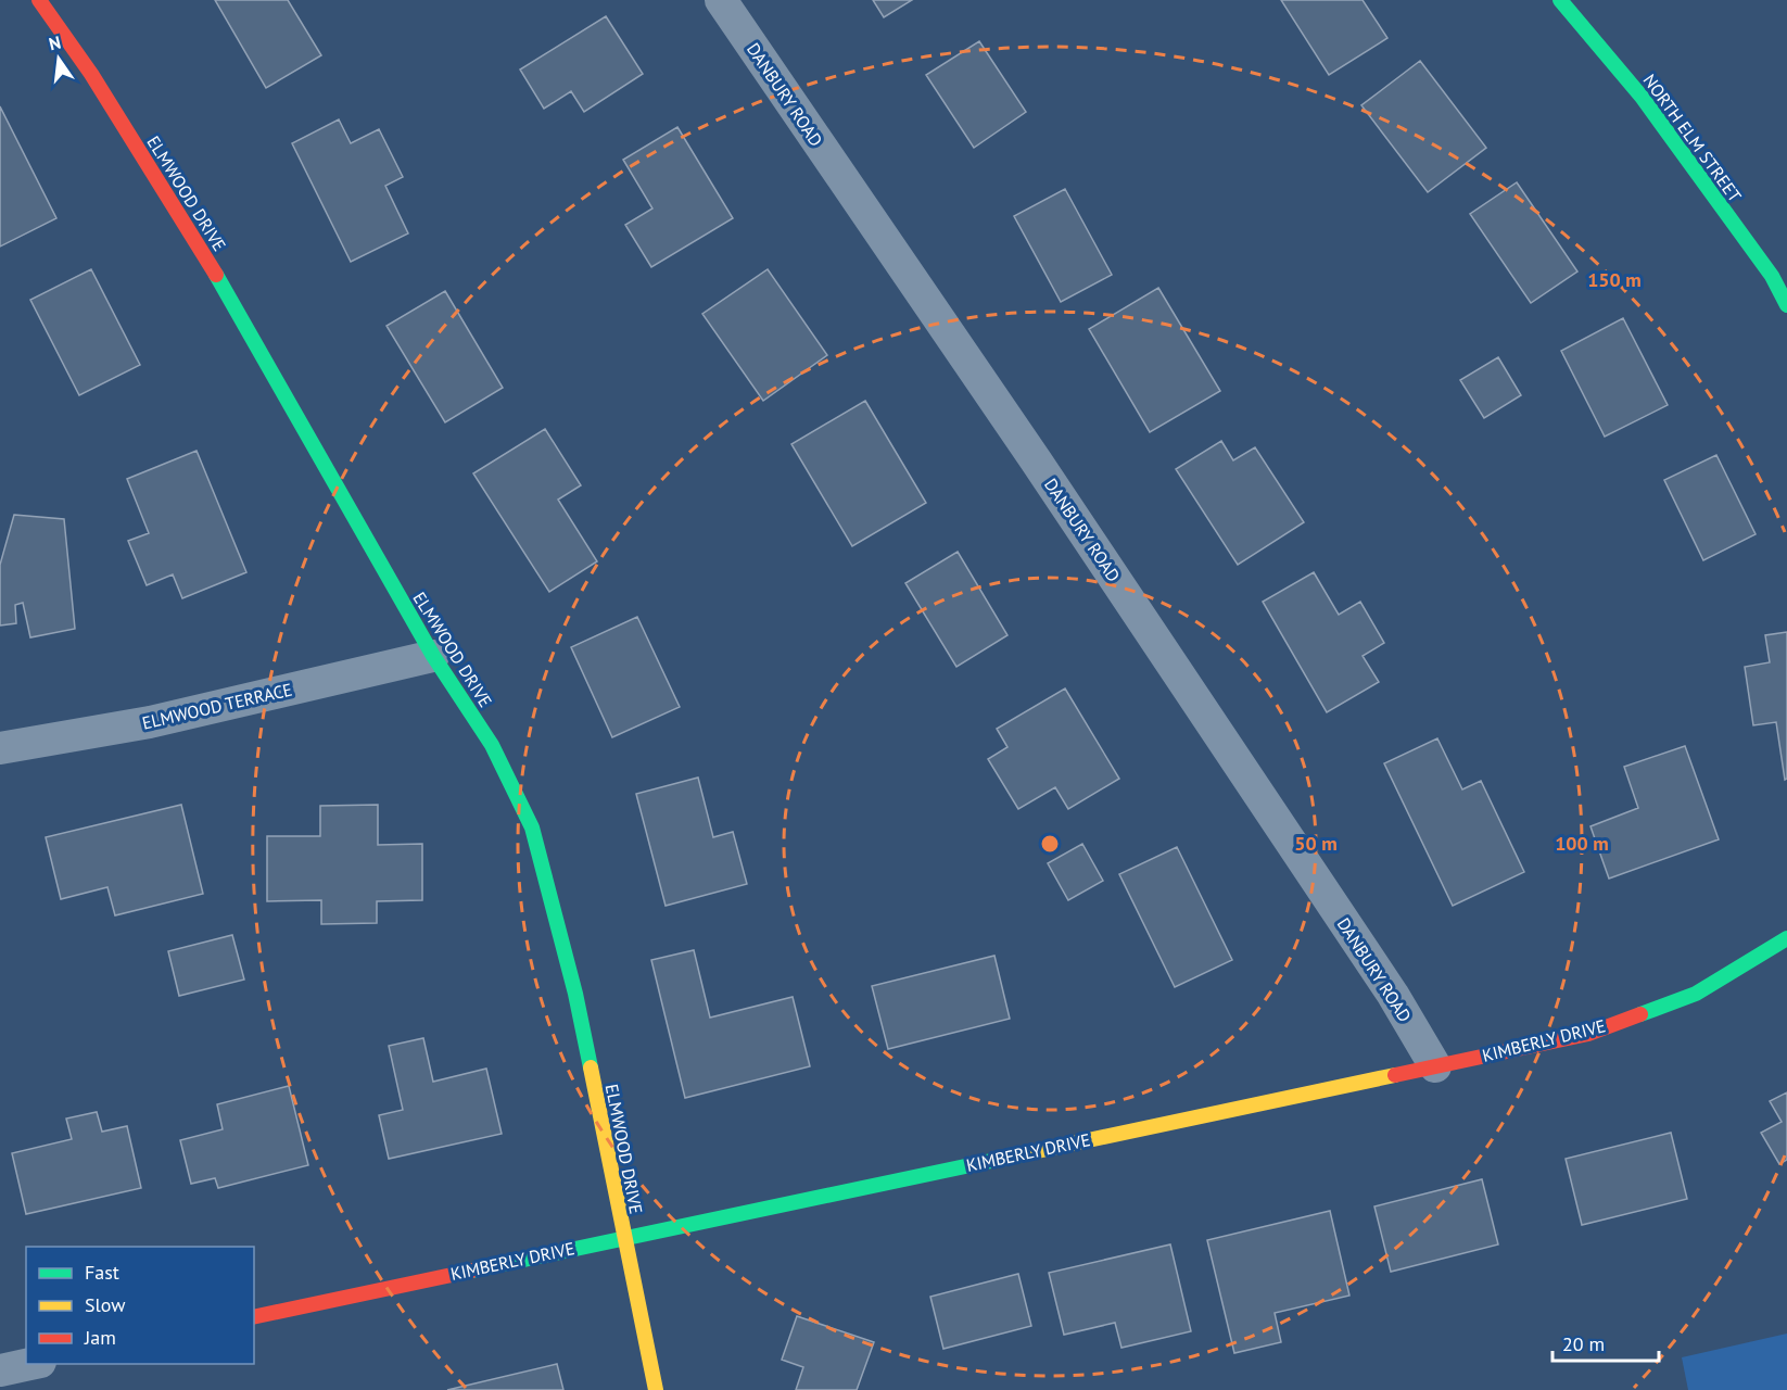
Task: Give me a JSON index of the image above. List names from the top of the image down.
{
  "streets": {
    "street": [
      "DANBURY ROAD",
      "NORTH ELM STREET",
      "ELMWOOD DRIVE",
      "ELMWOOD TERRACE",
      "KIMBERLY DRIVE"
    ]
  },
  "crossings": [
    ["DANBURY ROAD", "KIMBERLY DRIVE"],
    ["ELMWOOD DRIVE", "ELMWOOD TERRACE"],
    ["ELMWOOD DRIVE", "KIMBERLY DRIVE"]
  ],
  "legend": ["Fast", "Slow", "Jam"],
  "scale_bar": "20 m",
  "north": "top",
  "rings": ["150 m", "50 m", "100 m"]
}
